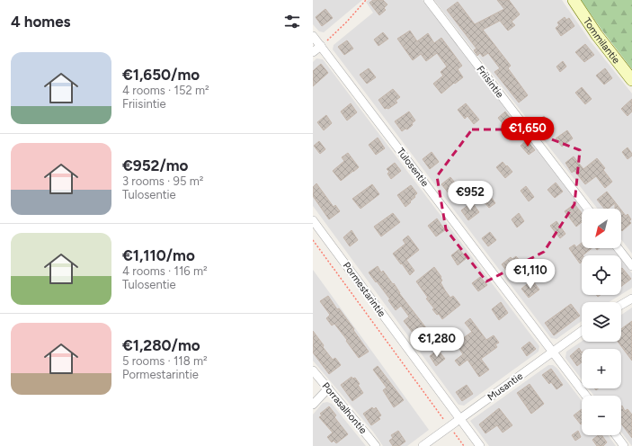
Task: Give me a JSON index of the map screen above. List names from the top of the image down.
{
  "streets": {
    "main road": ["Tommilantie"],
    "street": [
      "Friisintie",
      "Tulosentie",
      "Pormestarintie",
      "Musantie",
      "Porrasalhontie"
    ]
  },
  "crossings": [
    ["Tulosentie", "Musantie"],
    ["Pormestarintie", "Musantie"]
  ],
  "north": "bottom left",
  "page": {
    "heading": "4 homes",
    "list": [
      {
        "name": "€1,650/mo",
        "note": "4 rooms · 152 m² · Friisintie"
      },
      {
        "name": "€952/mo",
        "note": "3 rooms · 95 m² · Tulosentie"
      },
      {
        "name": "€1,110/mo",
        "note": "4 rooms · 116 m² · Tulosentie"
      },
      {
        "name": "€1,280/mo",
        "note": "5 rooms · 118 m² · Pormestarintie"
      }
    ],
    "price": [
      "€1,650",
      "€952",
      "€1,110",
      "€1,280"
    ],
    "map_buttons": ["+", "−"]
  }
}
